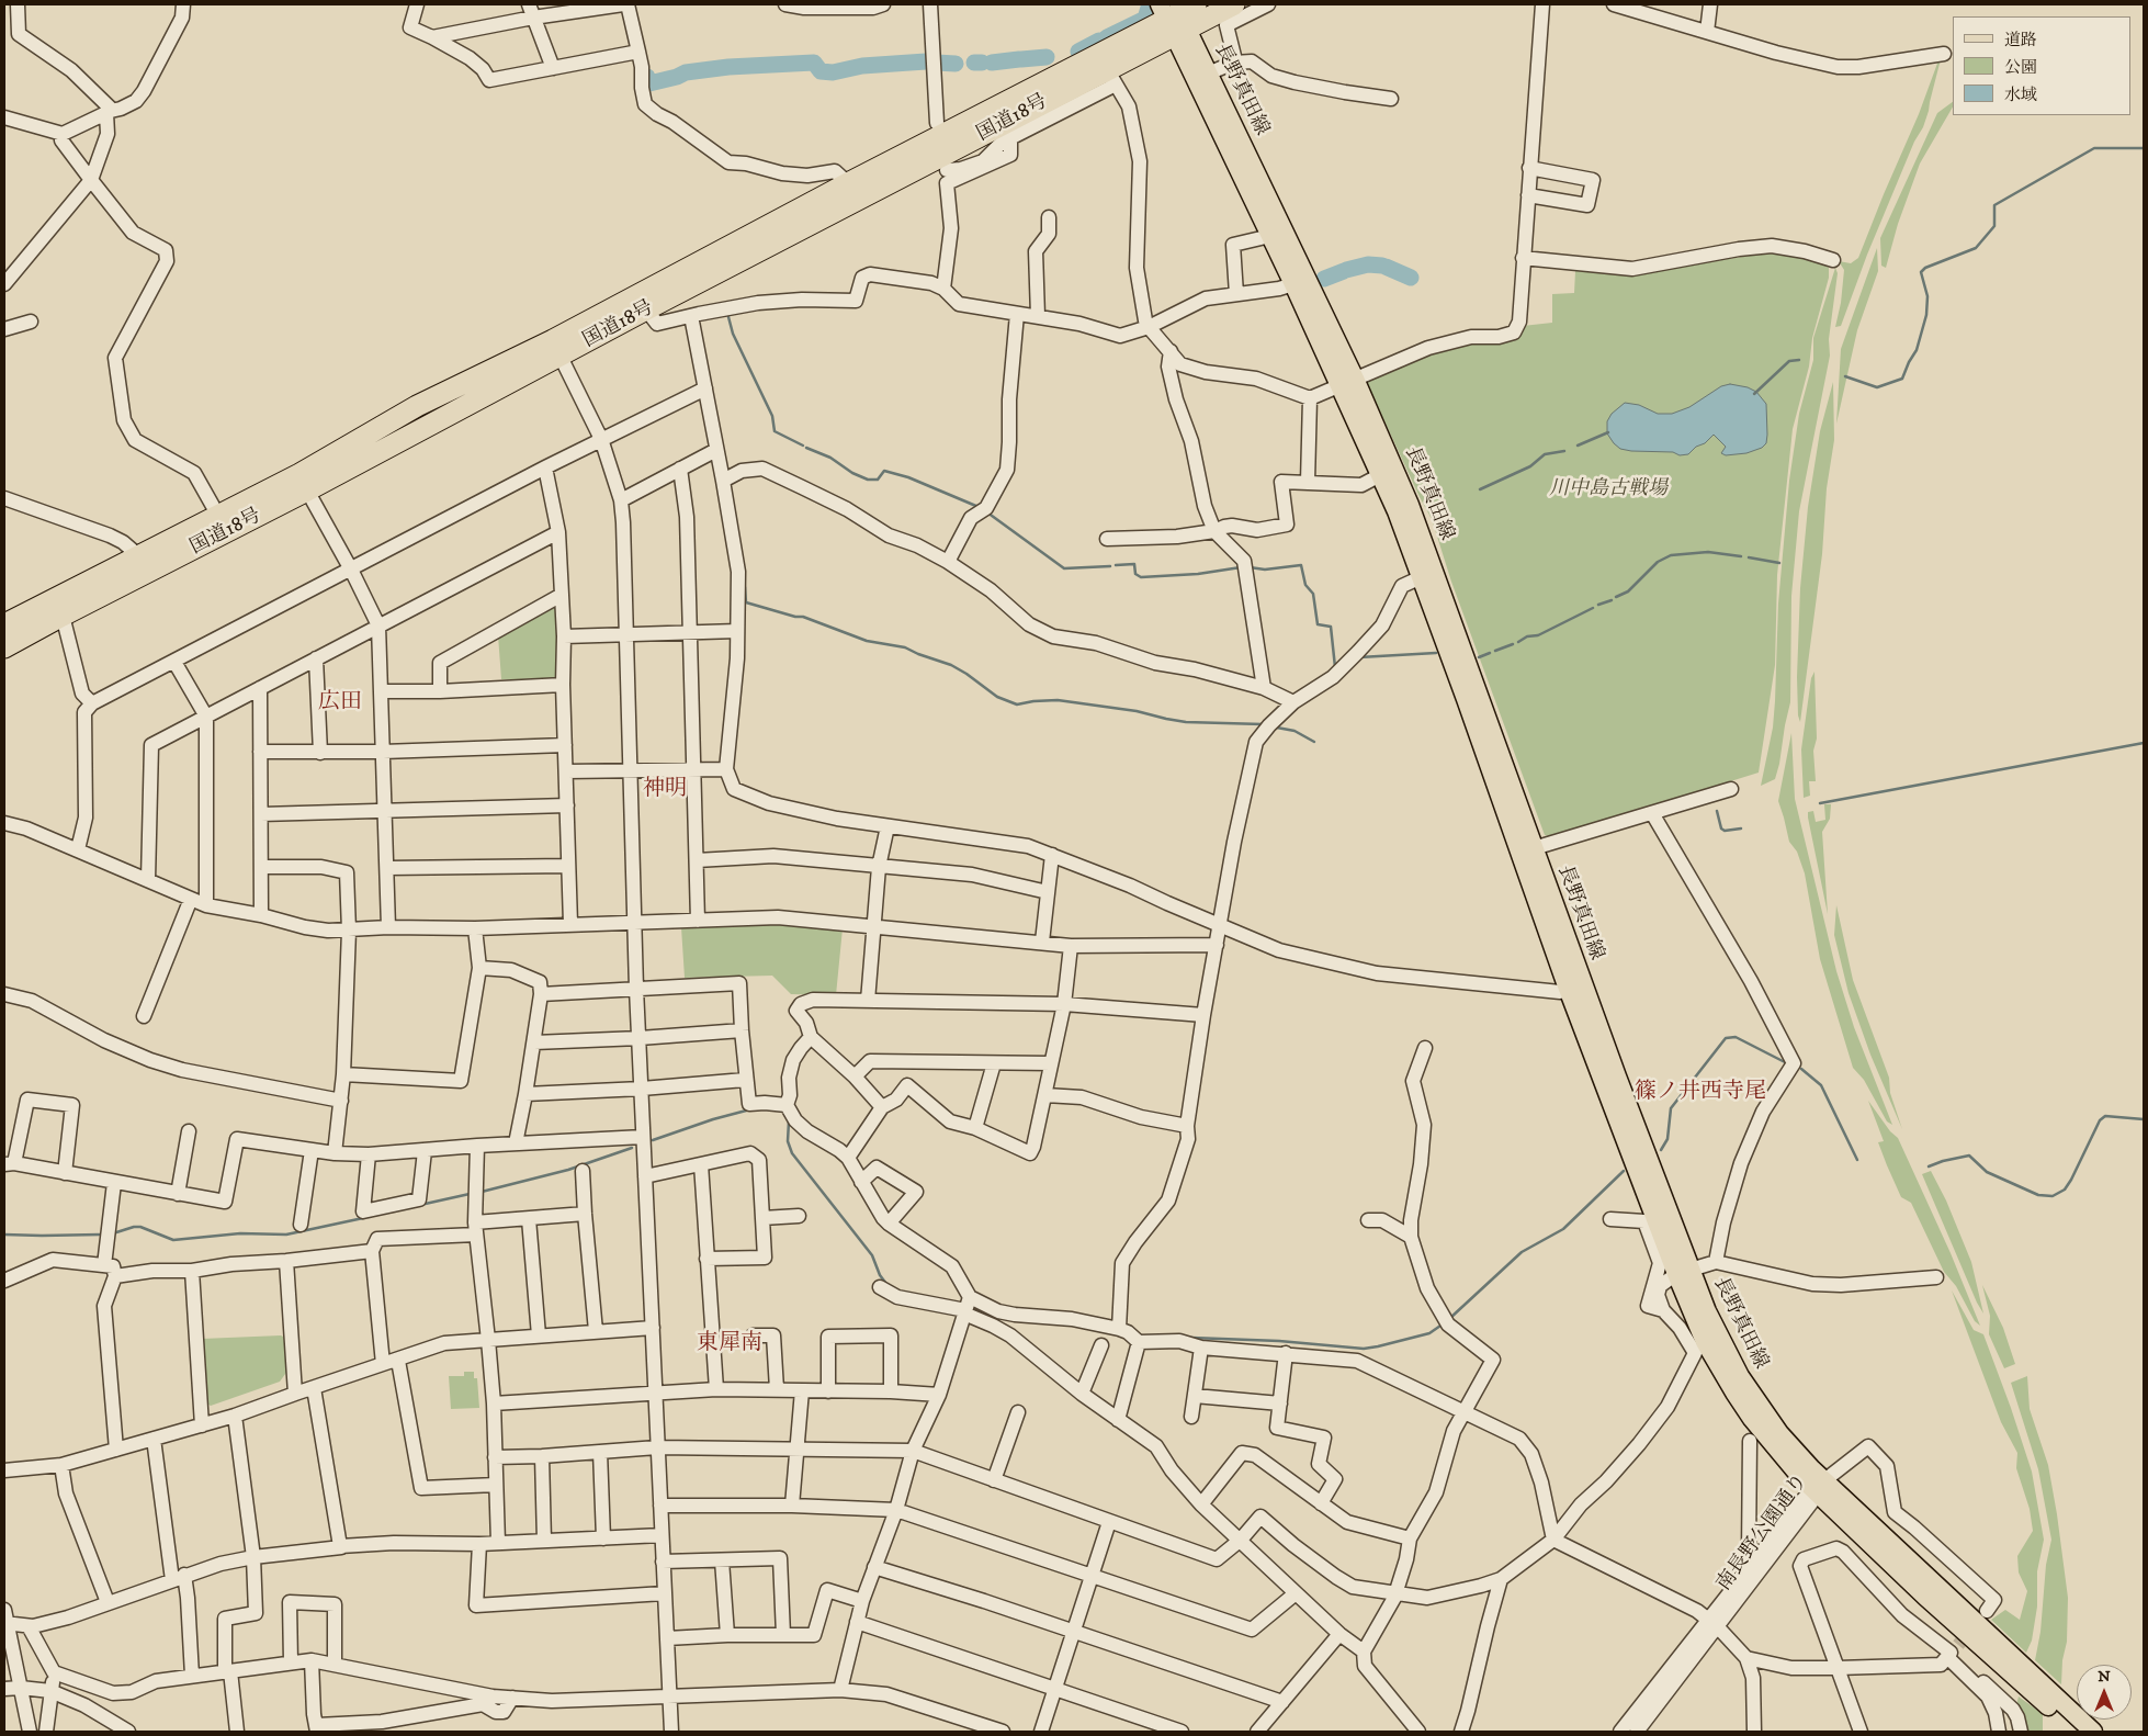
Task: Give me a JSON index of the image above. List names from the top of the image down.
{
  "streets": {
    "highway": ["国道18号"],
    "main road": ["長野真田線"],
    "street": ["南長野公園通り"]
  },
  "crossings": [
    ["長野真田線", "国道18号"],
    ["長野真田線", "南長野公園通り"]
  ],
  "districts": [
    "広田",
    "神明",
    "篠ノ井西寺尾",
    "東犀南"
  ],
  "parks": ["川中島古戦場"],
  "legend": ["道路", "公園", "水域"],
  "north": "top"
}
